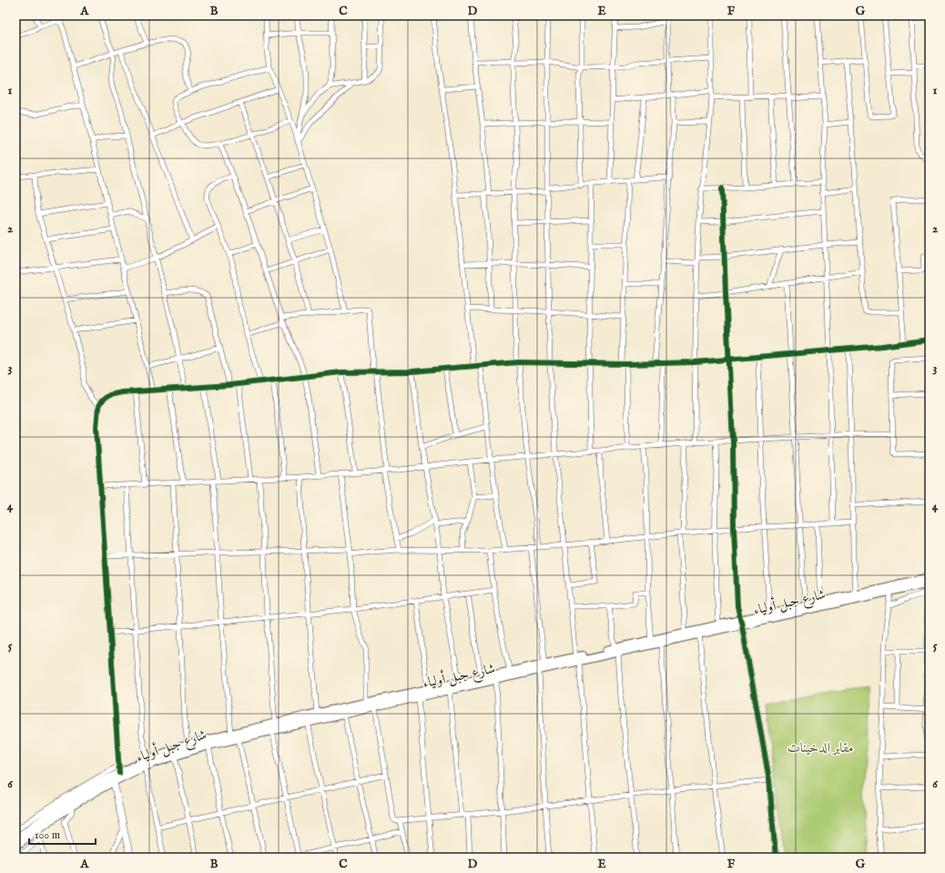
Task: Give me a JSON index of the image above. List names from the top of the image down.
{
  "streets": {
    "main road": ["شارع جبل أولياء"]
  },
  "parks": ["مقابر الدخينات"],
  "scale_bar": "100 m",
  "grid": {
    "columns": [
      "A",
      "B",
      "C",
      "D",
      "E",
      "F",
      "G"
    ],
    "rows": [
      "1",
      "2",
      "3",
      "4",
      "5",
      "6"
    ]
  }
}
